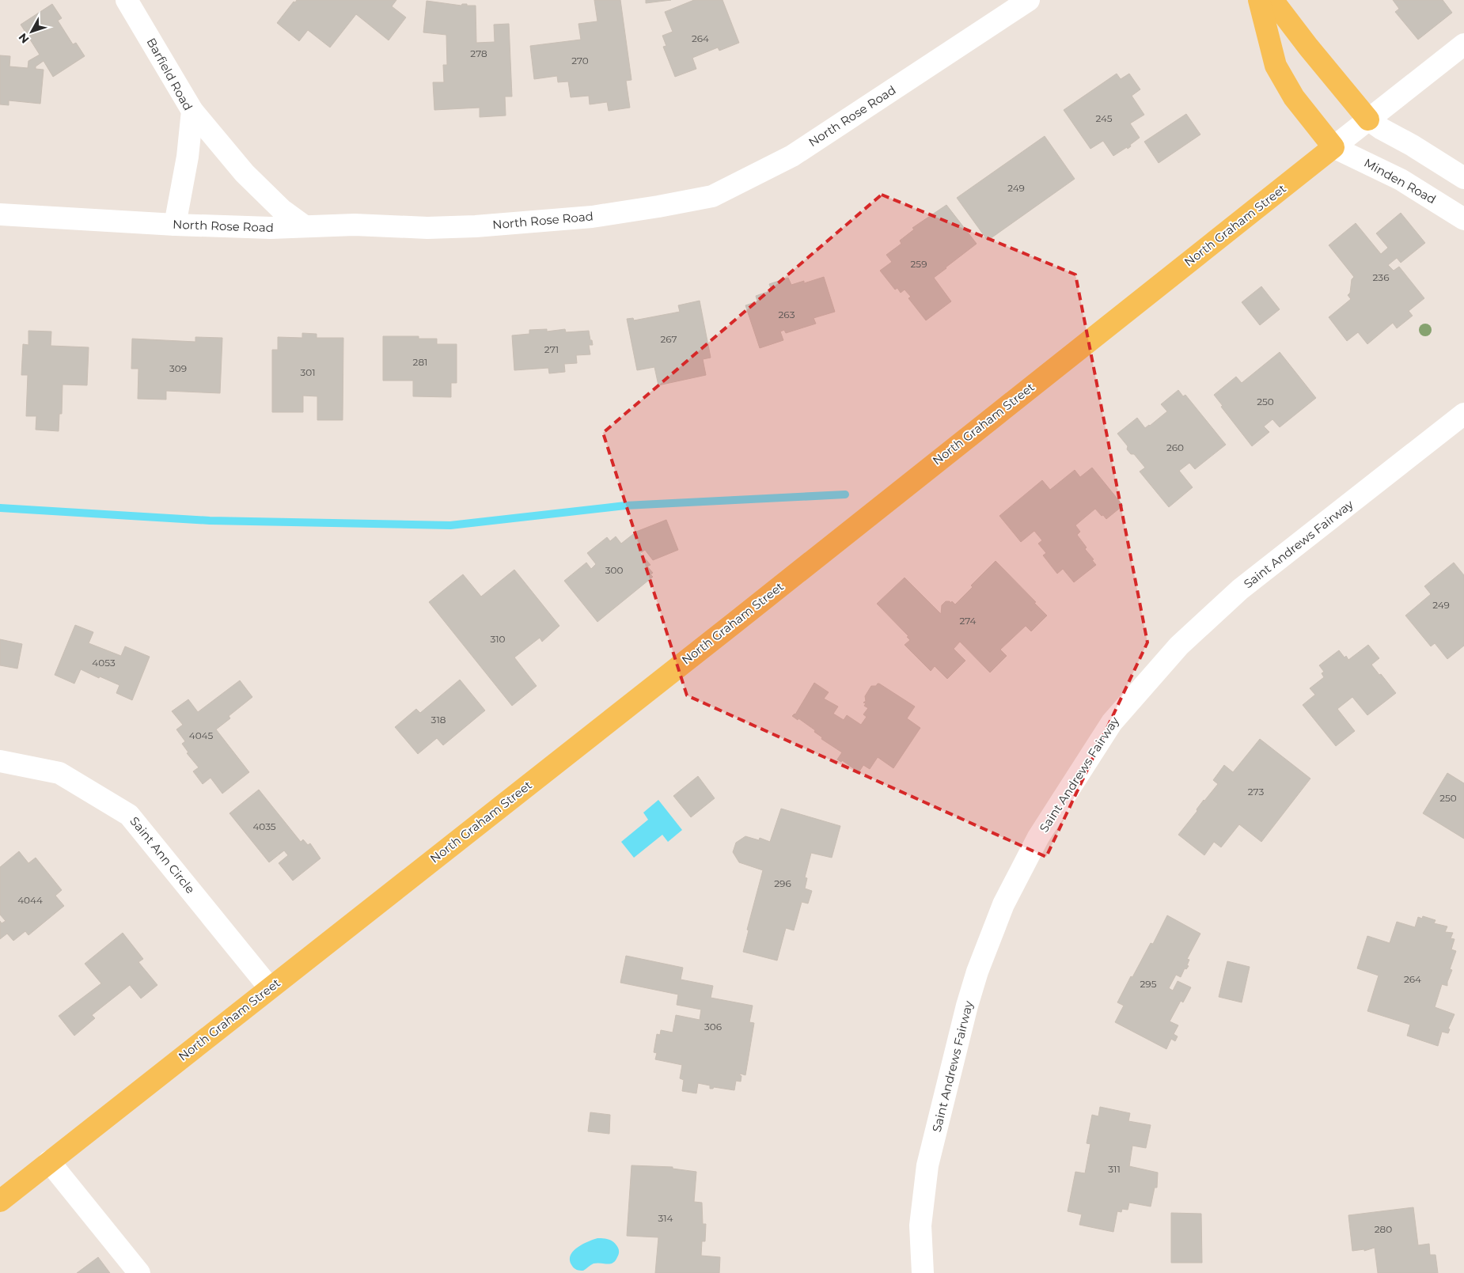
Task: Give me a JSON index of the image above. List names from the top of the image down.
{
  "streets": {
    "main road": ["North Graham Street"],
    "street": [
      "Barfield Road",
      "North Rose Road",
      "Minden Road",
      "Saint Andrews Fairway",
      "Saint Ann Circle"
    ]
  },
  "crossings": [
    ["Barfield Road", "North Rose Road"],
    ["Minden Road", "North Graham Street"],
    ["North Graham Street", "Saint Ann Circle"]
  ],
  "house_numbers": [
    "264",
    "278",
    "270",
    "245",
    "249",
    "259",
    "236",
    "263",
    "267",
    "271",
    "281",
    "309",
    "301",
    "250",
    "260",
    "300",
    "249",
    "274",
    "310",
    "4053",
    "318",
    "4045",
    "273",
    "250",
    "4035",
    "296",
    "4044",
    "264",
    "295",
    "306",
    "311",
    "314",
    "280"
  ],
  "north": "bottom left"
}
